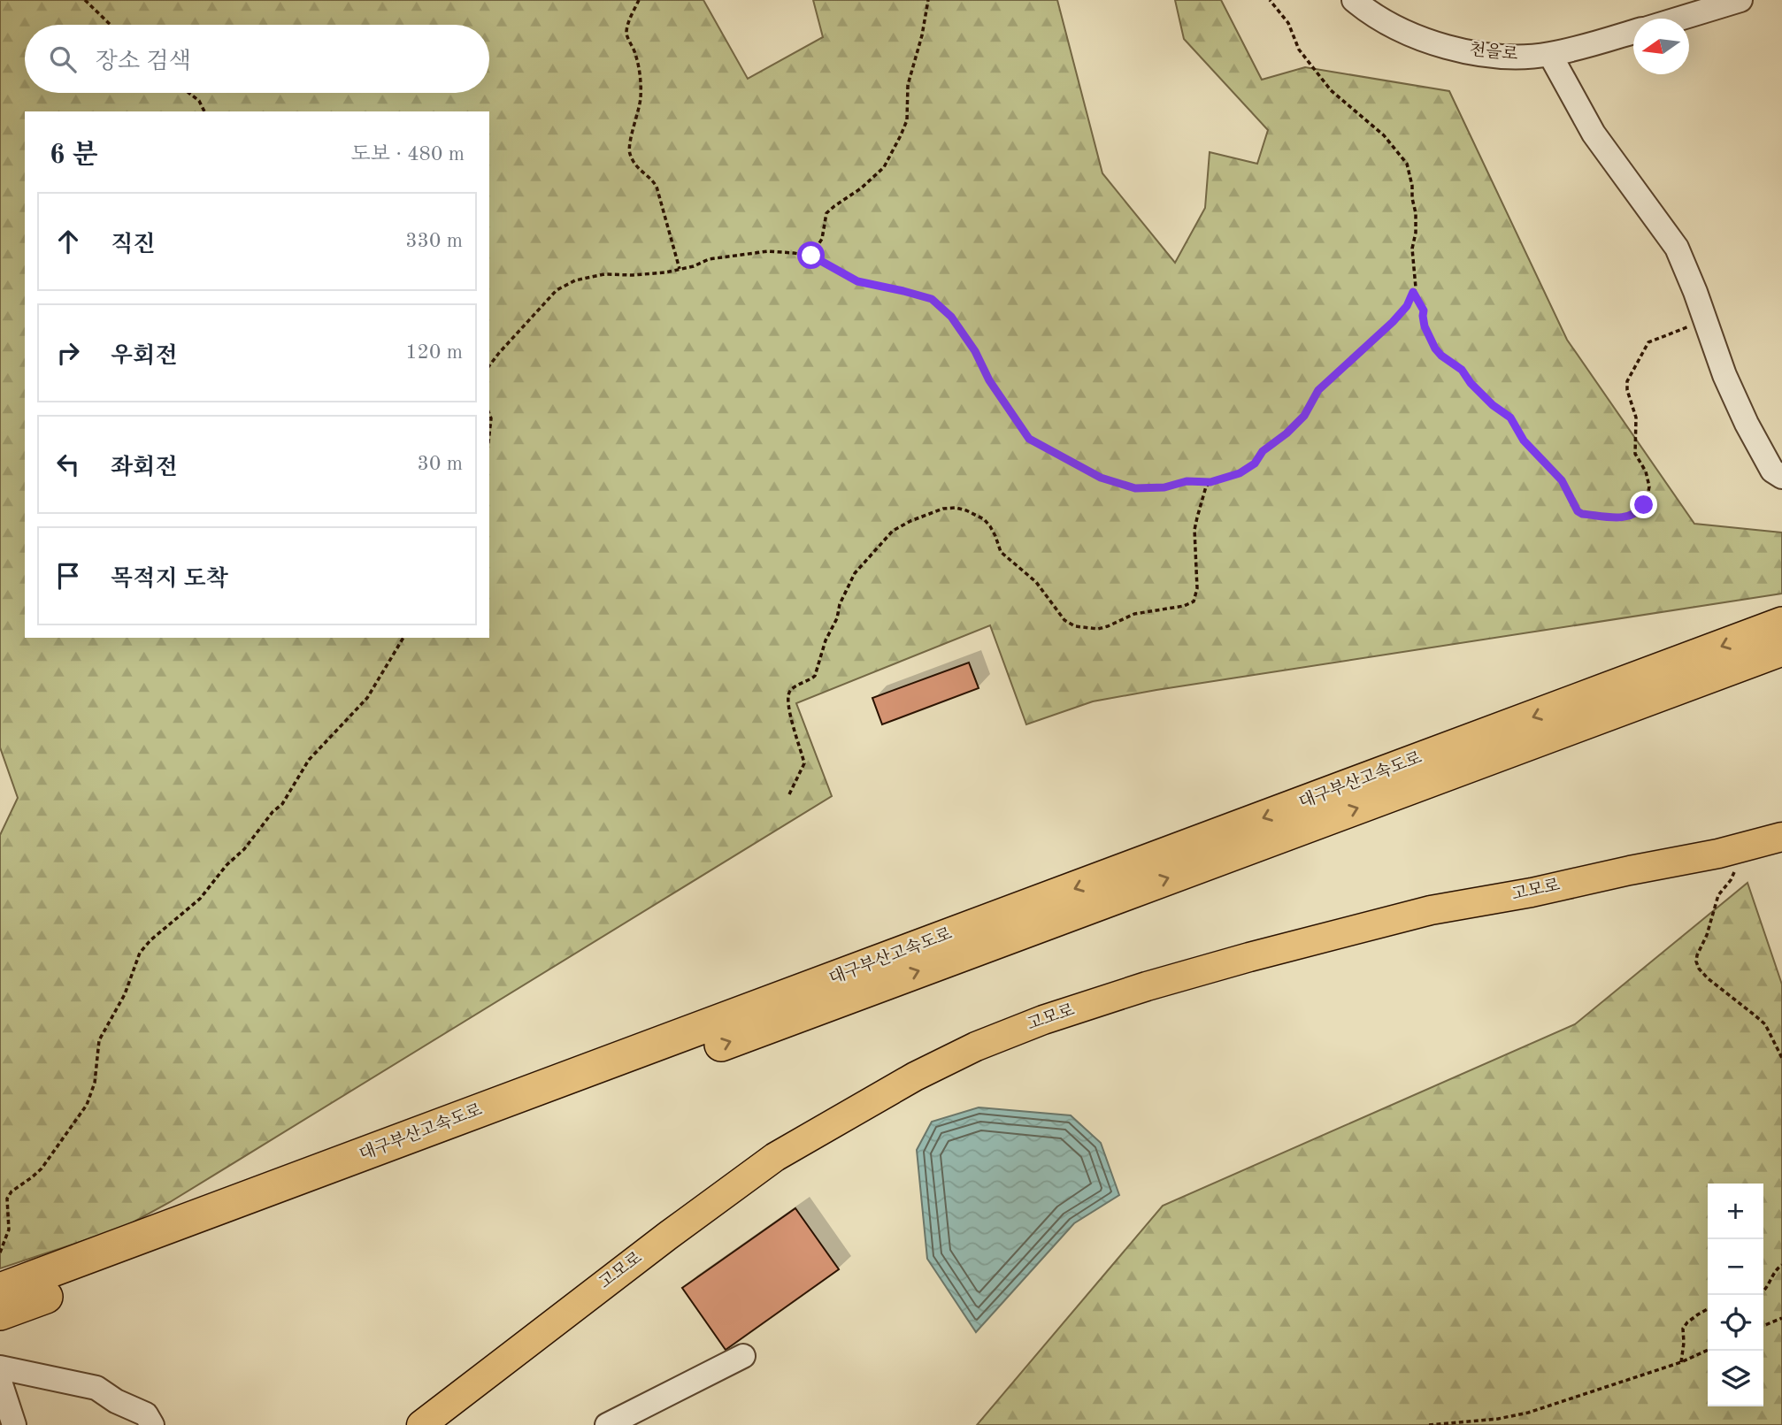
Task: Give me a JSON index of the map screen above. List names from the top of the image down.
{
  "streets": {
    "highway": ["대구부산고속도로"],
    "main road": ["고모로"],
    "street": ["천을로"]
  },
  "north": "left",
  "page": {
    "search": "장소 검색",
    "heading": ["6 분", "도보 · 480 m"],
    "list": [
      ["직진", "330 m"],
      ["우회전", "120 m"],
      ["좌회전", "30 m"],
      "목적지 도착"
    ],
    "map_buttons": ["+", "−"]
  }
}
